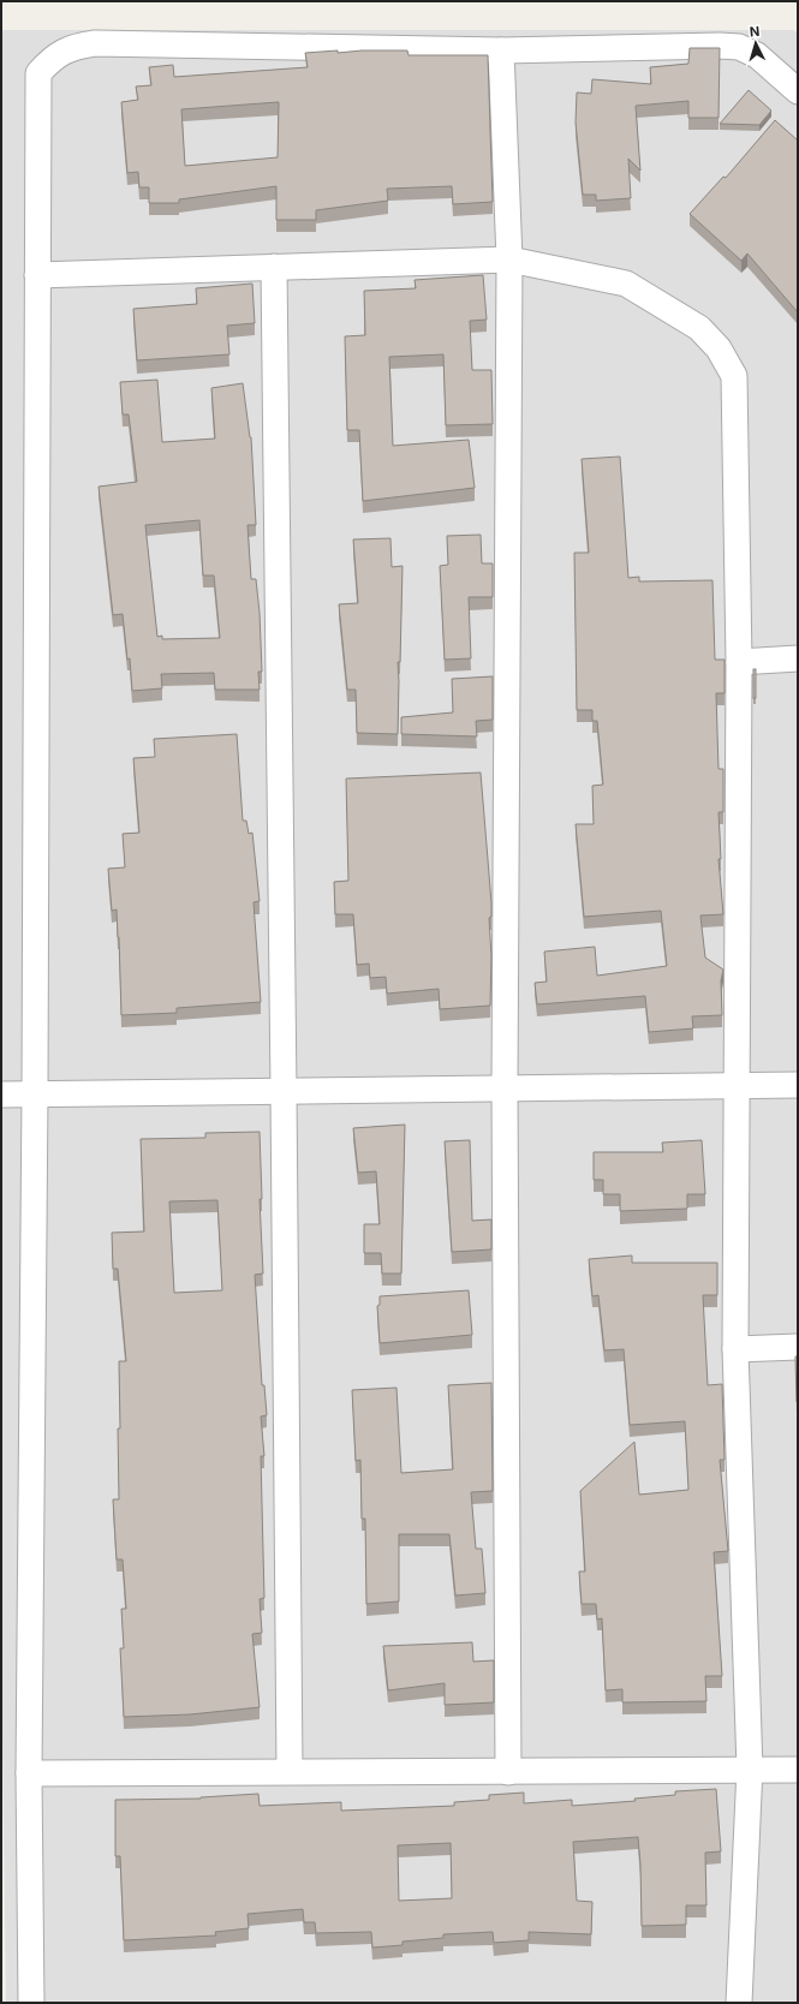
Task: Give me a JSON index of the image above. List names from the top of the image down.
{
  "north": "top"
}
